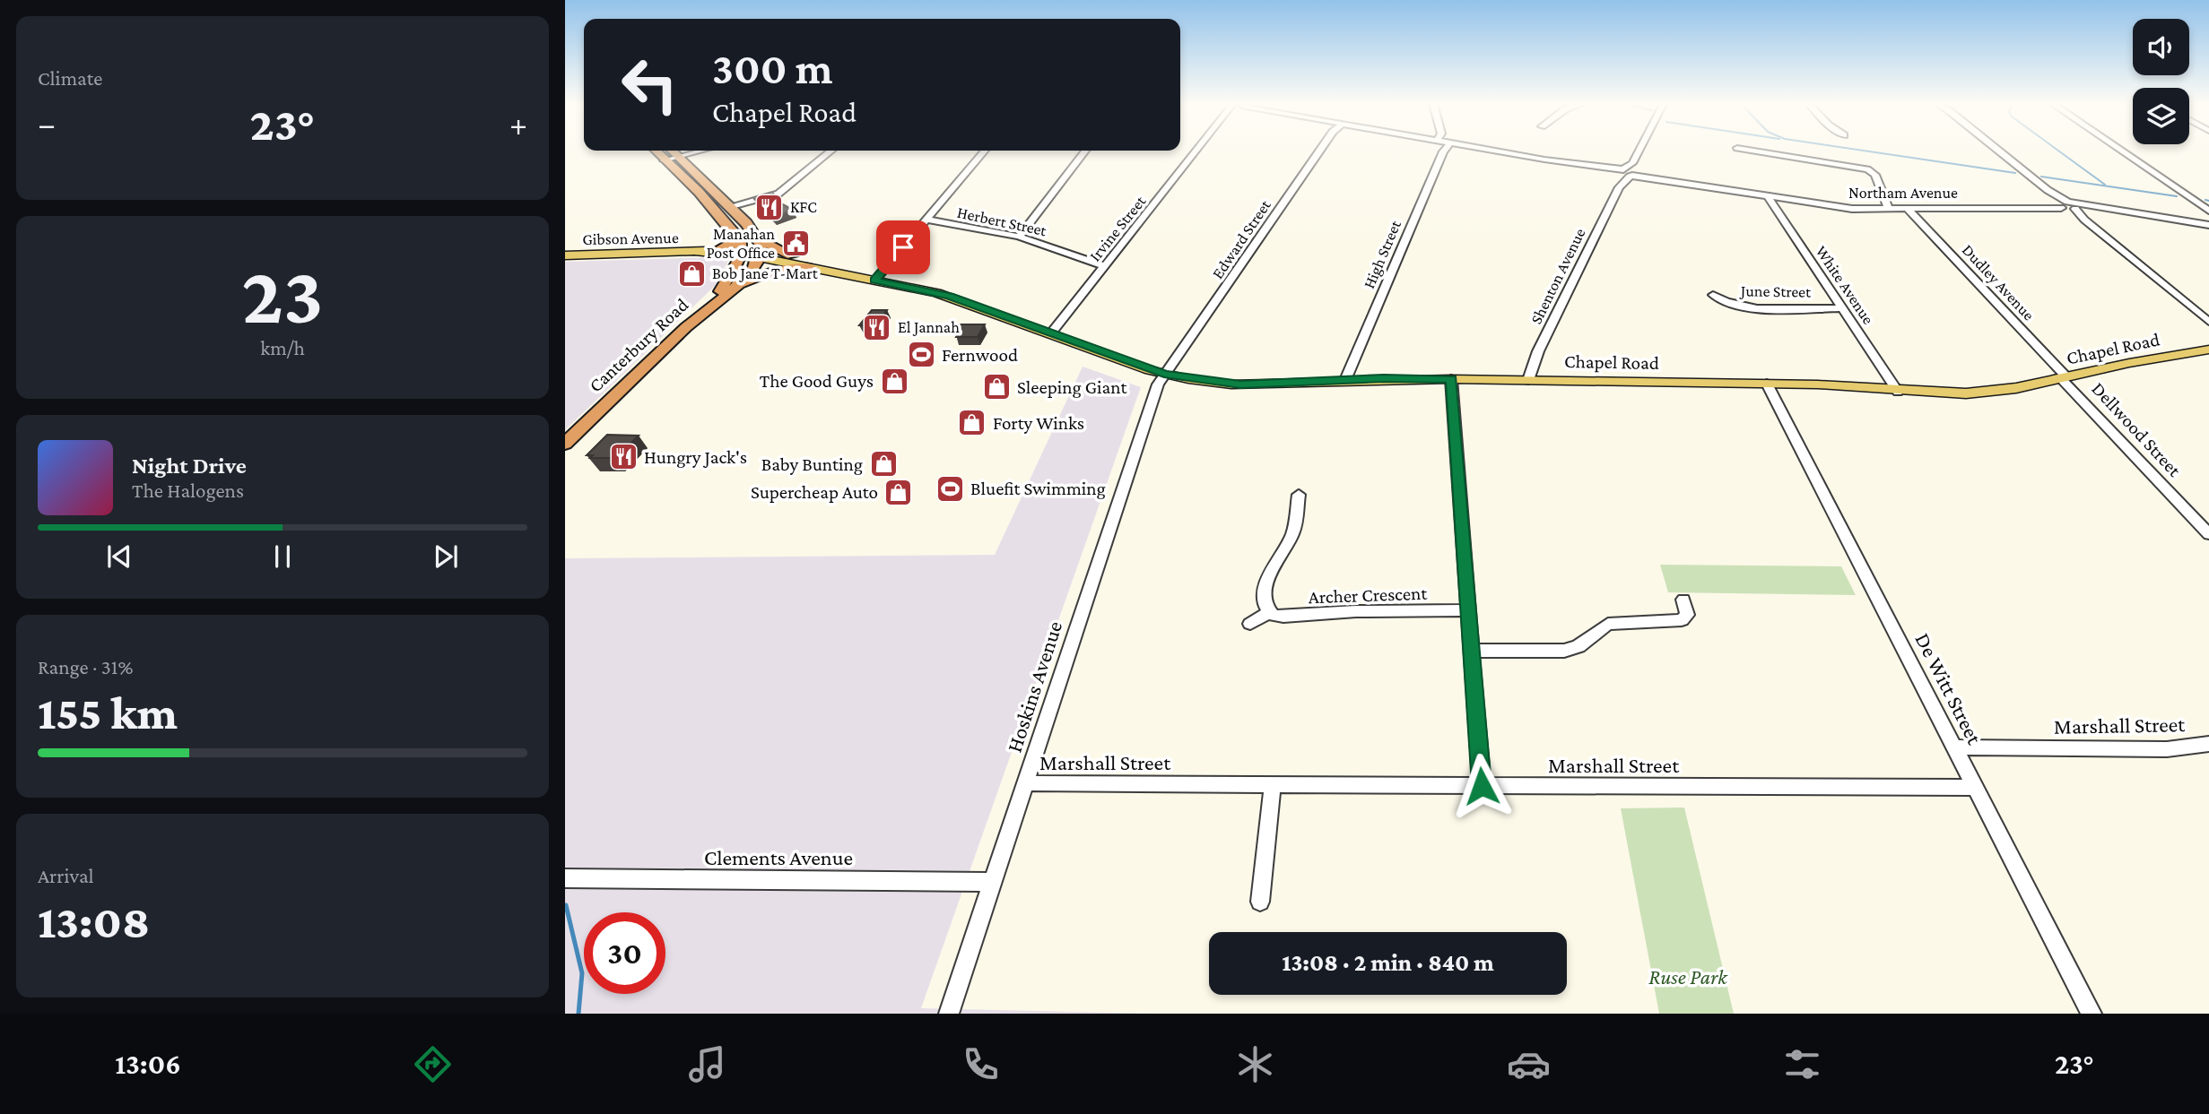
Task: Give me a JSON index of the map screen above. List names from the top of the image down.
{
  "streets": {
    "highway": ["Canterbury Road"],
    "main road": ["Gibson Avenue", "Chapel Road"],
    "street": [
      "Northam Avenue",
      "Herbert Street",
      "Irvine Street",
      "Edward Street",
      "High Street",
      "Shenton Avenue",
      "Dudley Avenue",
      "White Avenue",
      "June Street",
      "Dellwood Street",
      "Archer Crescent",
      "Hoskins Avenue",
      "De Witt Street",
      "Marshall Street",
      "Clements Avenue"
    ]
  },
  "crossings": [
    ["Northam Avenue", "Shenton Avenue"],
    ["Northam Avenue", "Dudley Avenue"],
    ["Northam Avenue", "White Avenue"],
    ["Herbert Street", "Irvine Street"],
    ["Irvine Street", "Chapel Road"],
    ["Gibson Avenue", "Canterbury Road"],
    ["Gibson Avenue", "Chapel Road"],
    ["Edward Street", "Chapel Road"],
    ["Edward Street", "Hoskins Avenue"],
    ["High Street", "Chapel Road"],
    ["Shenton Avenue", "Chapel Road"],
    ["Dudley Avenue", "Chapel Road"],
    ["Dudley Avenue", "Dellwood Street"],
    ["White Avenue", "June Street"],
    ["White Avenue", "Chapel Road"],
    ["Canterbury Road", "Chapel Road"],
    ["Chapel Road", "Dellwood Street"],
    ["Chapel Road", "Hoskins Avenue"],
    ["Chapel Road", "De Witt Street"],
    ["Hoskins Avenue", "Marshall Street"],
    ["Hoskins Avenue", "Clements Avenue"],
    ["De Witt Street", "Marshall Street"]
  ],
  "parks": ["Ruse Park"],
  "places": {
    "restaurant": ["KFC", "El Jannah", "Hungry Jack's"],
    "public building": ["Manahan Post Office"],
    "shop": [
      "Bob Jane T-Mart",
      "The Good Guys",
      "Sleeping Giant",
      "Forty Winks",
      "Baby Bunting",
      "Supercheap Auto"
    ],
    "sports": ["Fernwood", "Bluefit Swimming"]
  },
  "page": {
    "tile": [
      "Climate",
      ["23", "km/h"],
      ["Range · 31%", "155 km"],
      ["Arrival", "13:08"]
    ],
    "turn": ["300 m", "Chapel Road"],
    "heat": ["−", "23°", "+"],
    "song": ["Night Drive", "The Halogens"],
    "limit": "30",
    "trip": "13:08 · 2 min · 840 m",
    "tabs": ["13:06", "23°"]
  }
}
